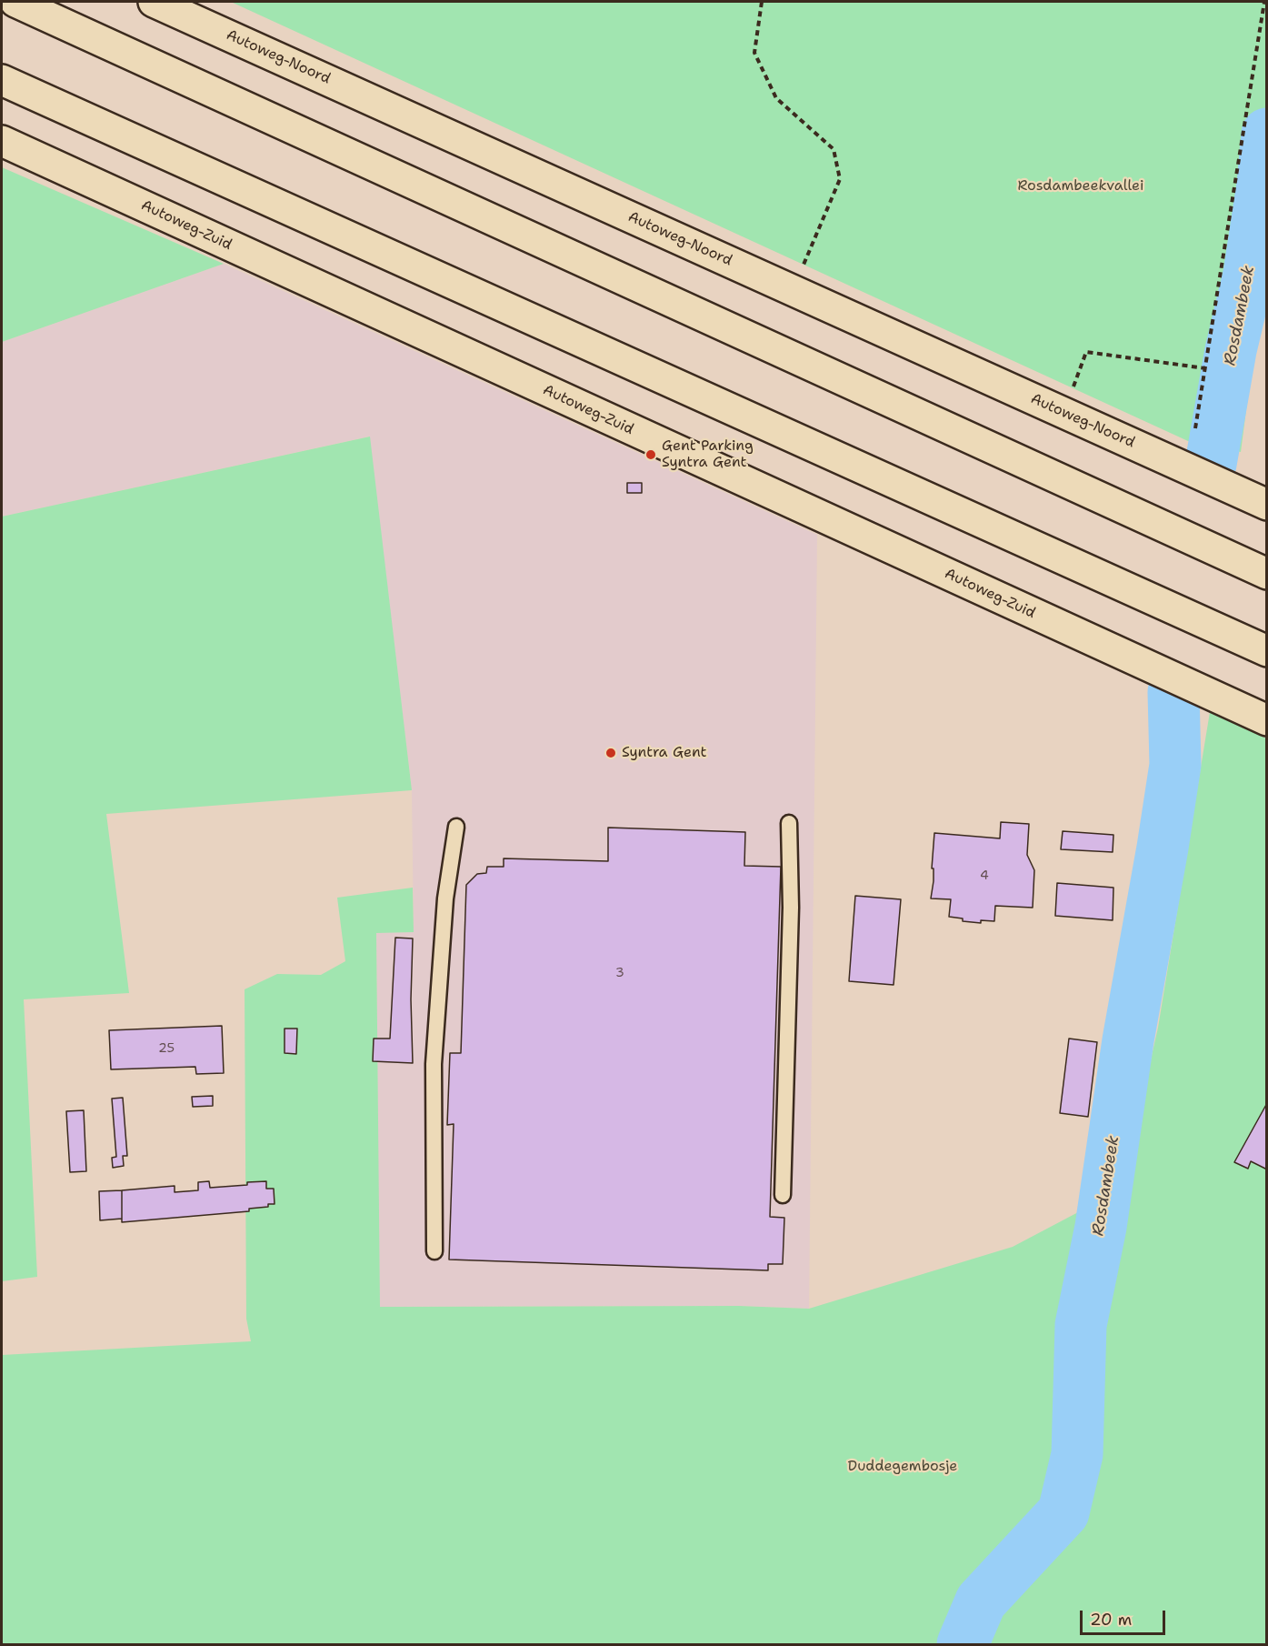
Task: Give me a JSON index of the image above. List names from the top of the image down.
{
  "streets": {
    "main road": ["Autoweg-Noord", "Autoweg-Zuid"]
  },
  "water": ["Rosdambeek"],
  "parks": ["Rosdambeekvallei", "Duddegembosje"],
  "places": ["Gent Parking Syntra Gent", "Syntra Gent"],
  "house_numbers": ["4", "3", "25"],
  "scale_bar": "20 m"
}
